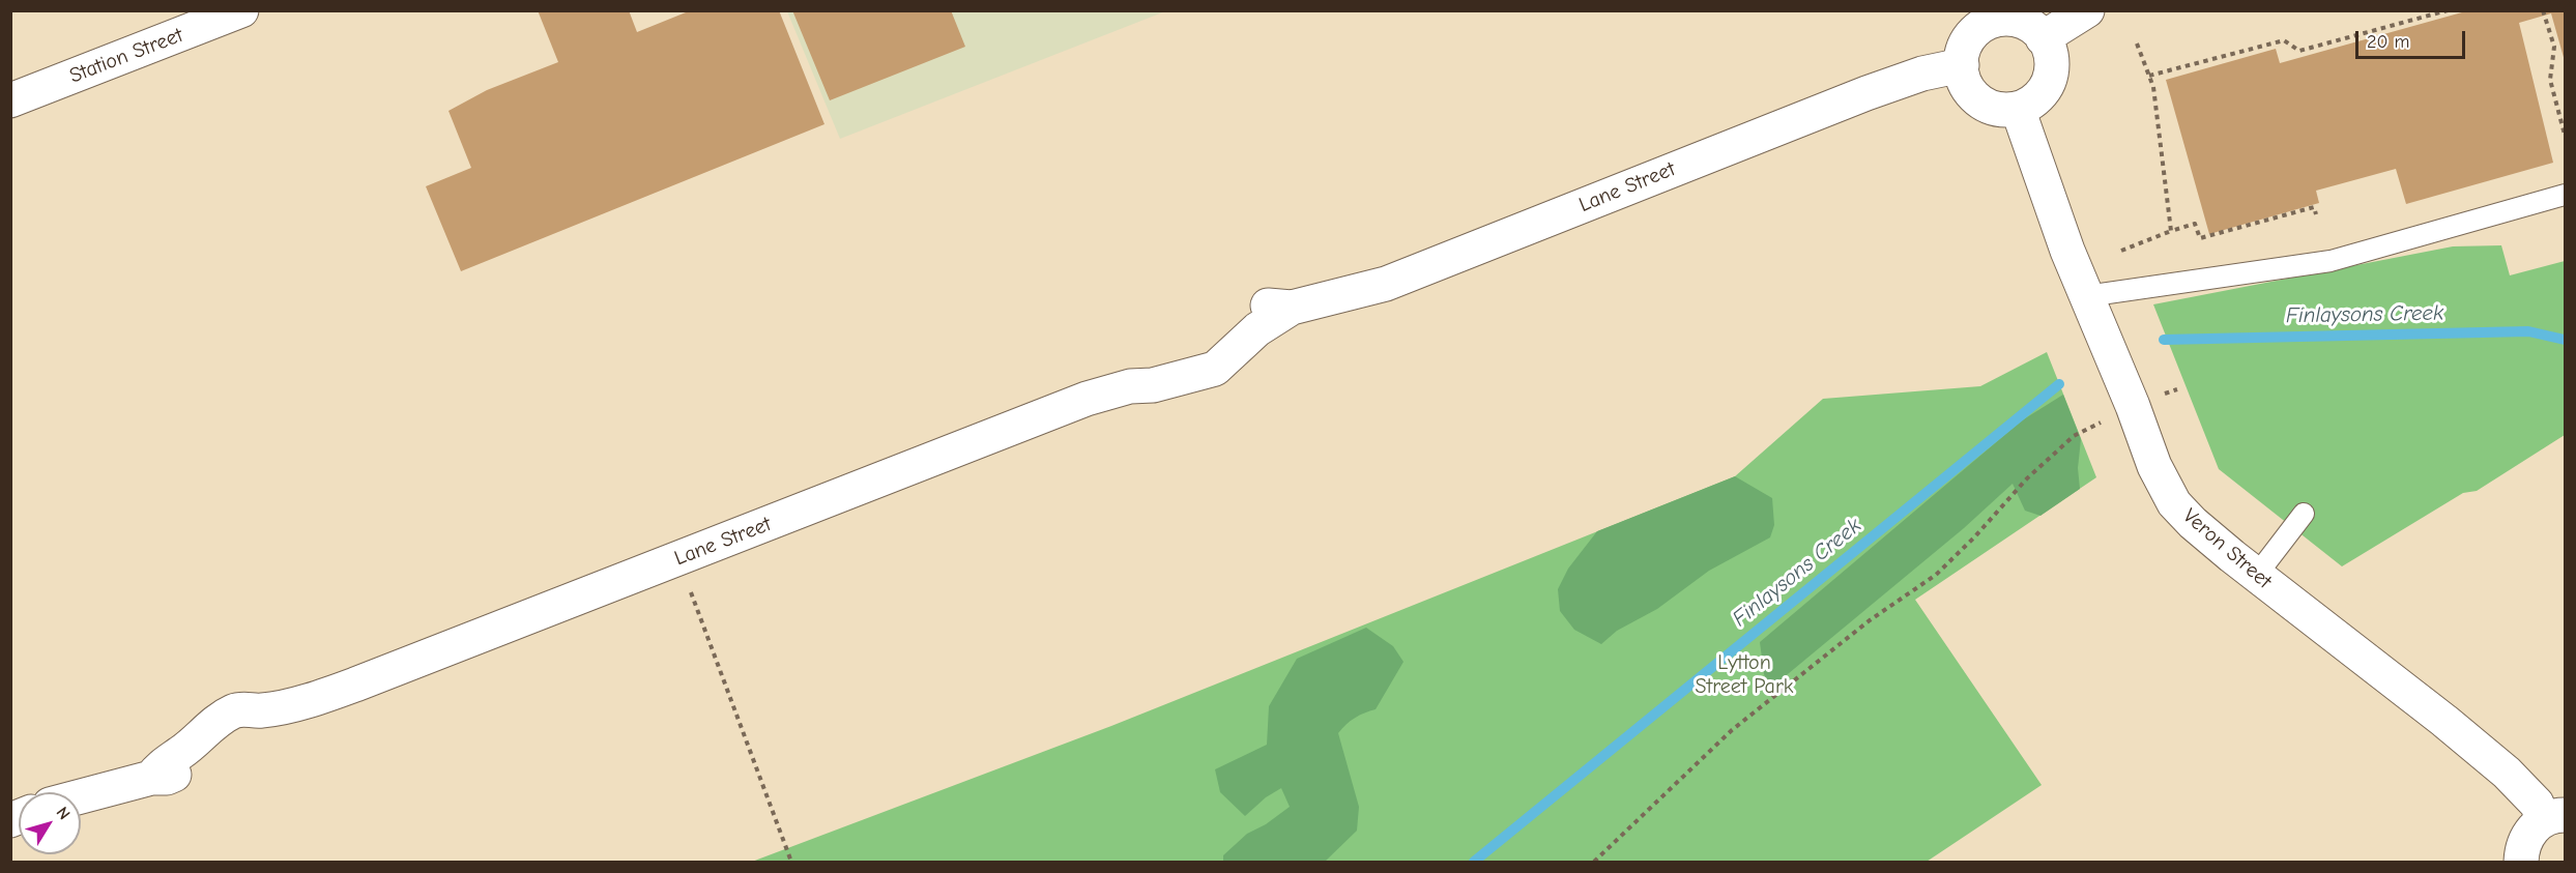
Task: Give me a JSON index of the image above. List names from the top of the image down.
{
  "streets": {
    "street": ["Station Street", "Lane Street", "Veron Street"]
  },
  "crossings": [
    ["Lane Street", "Veron Street"]
  ],
  "water": ["Finlaysons Creek"],
  "parks": ["Lytton Street Park"],
  "scale_bar": "20 m",
  "north": "top right"
}
